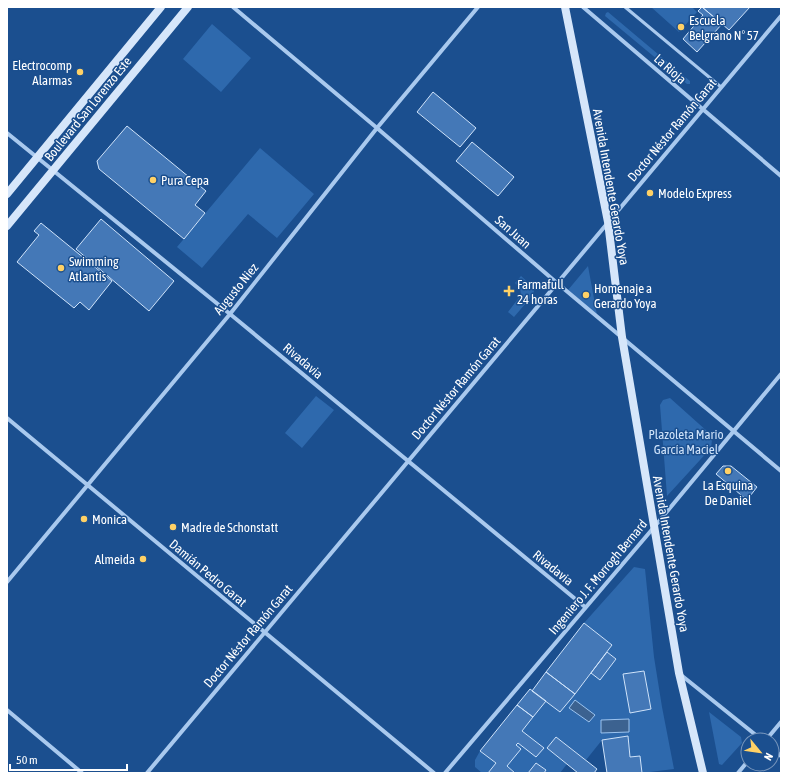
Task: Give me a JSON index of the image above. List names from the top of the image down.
{
  "streets": {
    "main road": ["Boulevard San Lorenzo Este", "Avenida Intendente Gerardo Yoya"],
    "street": [
      "La Rioja",
      "Doctor Néstor Ramón Garat",
      "San Juan",
      "Augusto Niez",
      "Rivadavia",
      "Damián Pedro Garat",
      "Ingeniero J. F. Morrogh Bernard"
    ]
  },
  "crossings": [
    ["La Rioja", "Doctor Néstor Ramón Garat"],
    ["Boulevard San Lorenzo Este", "Rivadavia"],
    ["Doctor Néstor Ramón Garat", "Avenida Intendente Gerardo Yoya"],
    ["Doctor Néstor Ramón Garat", "San Juan"],
    ["Doctor Néstor Ramón Garat", "Rivadavia"],
    ["Doctor Néstor Ramón Garat", "Damián Pedro Garat"],
    ["Avenida Intendente Gerardo Yoya", "San Juan"],
    ["Avenida Intendente Gerardo Yoya", "Ingeniero J. F. Morrogh Bernard"],
    ["San Juan", "Augusto Niez"],
    ["San Juan", "Ingeniero J. F. Morrogh Bernard"],
    ["Augusto Niez", "Rivadavia"],
    ["Augusto Niez", "Damián Pedro Garat"],
    ["Rivadavia", "Ingeniero J. F. Morrogh Bernard"]
  ],
  "parks": ["Plazoleta Mario García Maciel"],
  "places": {
    "other": [
      "Escuela Belgrano Nº 57",
      "Electrocomp Alarmas",
      "Pura Cepa",
      "Modelo Express",
      "Swimming Atlantis",
      "Homenaje a Gerardo Yoya",
      "La Esquina De Daniel",
      "Monica",
      "Madre de Schonstatt",
      "Almeida"
    ],
    "health": ["Farmafull 24 horas"]
  },
  "scale_bar": "50 m",
  "north": "bottom right"
}
